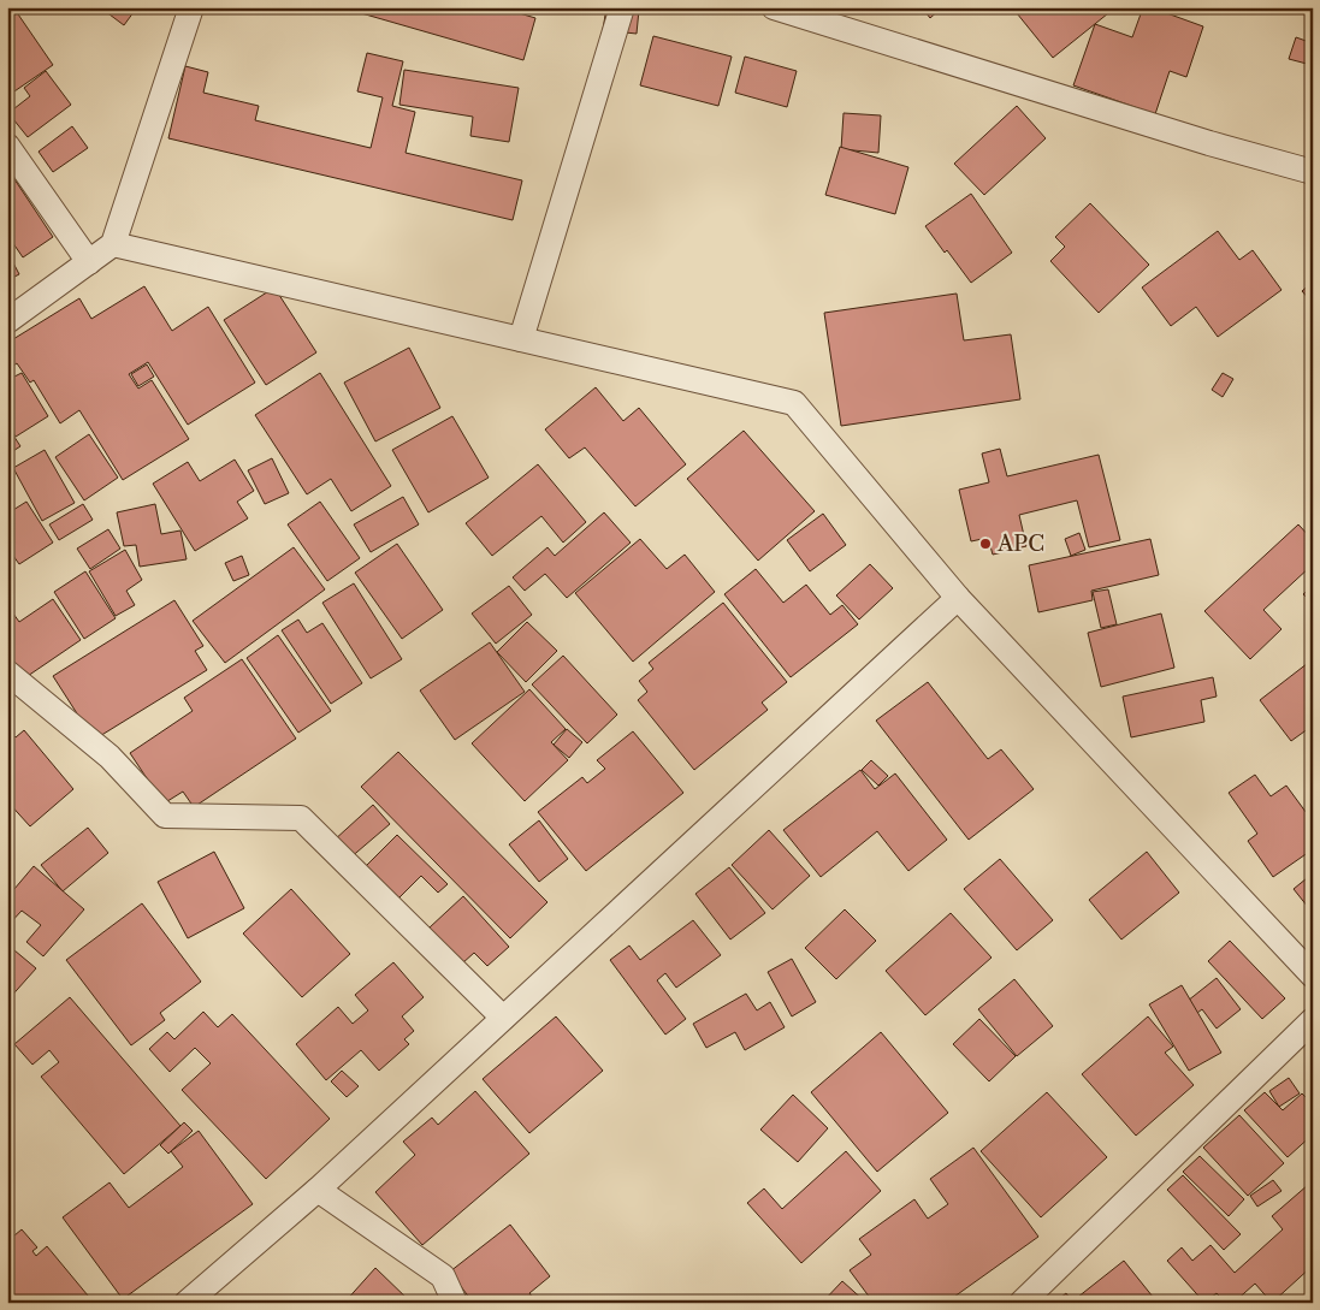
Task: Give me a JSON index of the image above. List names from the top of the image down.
{
  "places": ["APC"]
}
